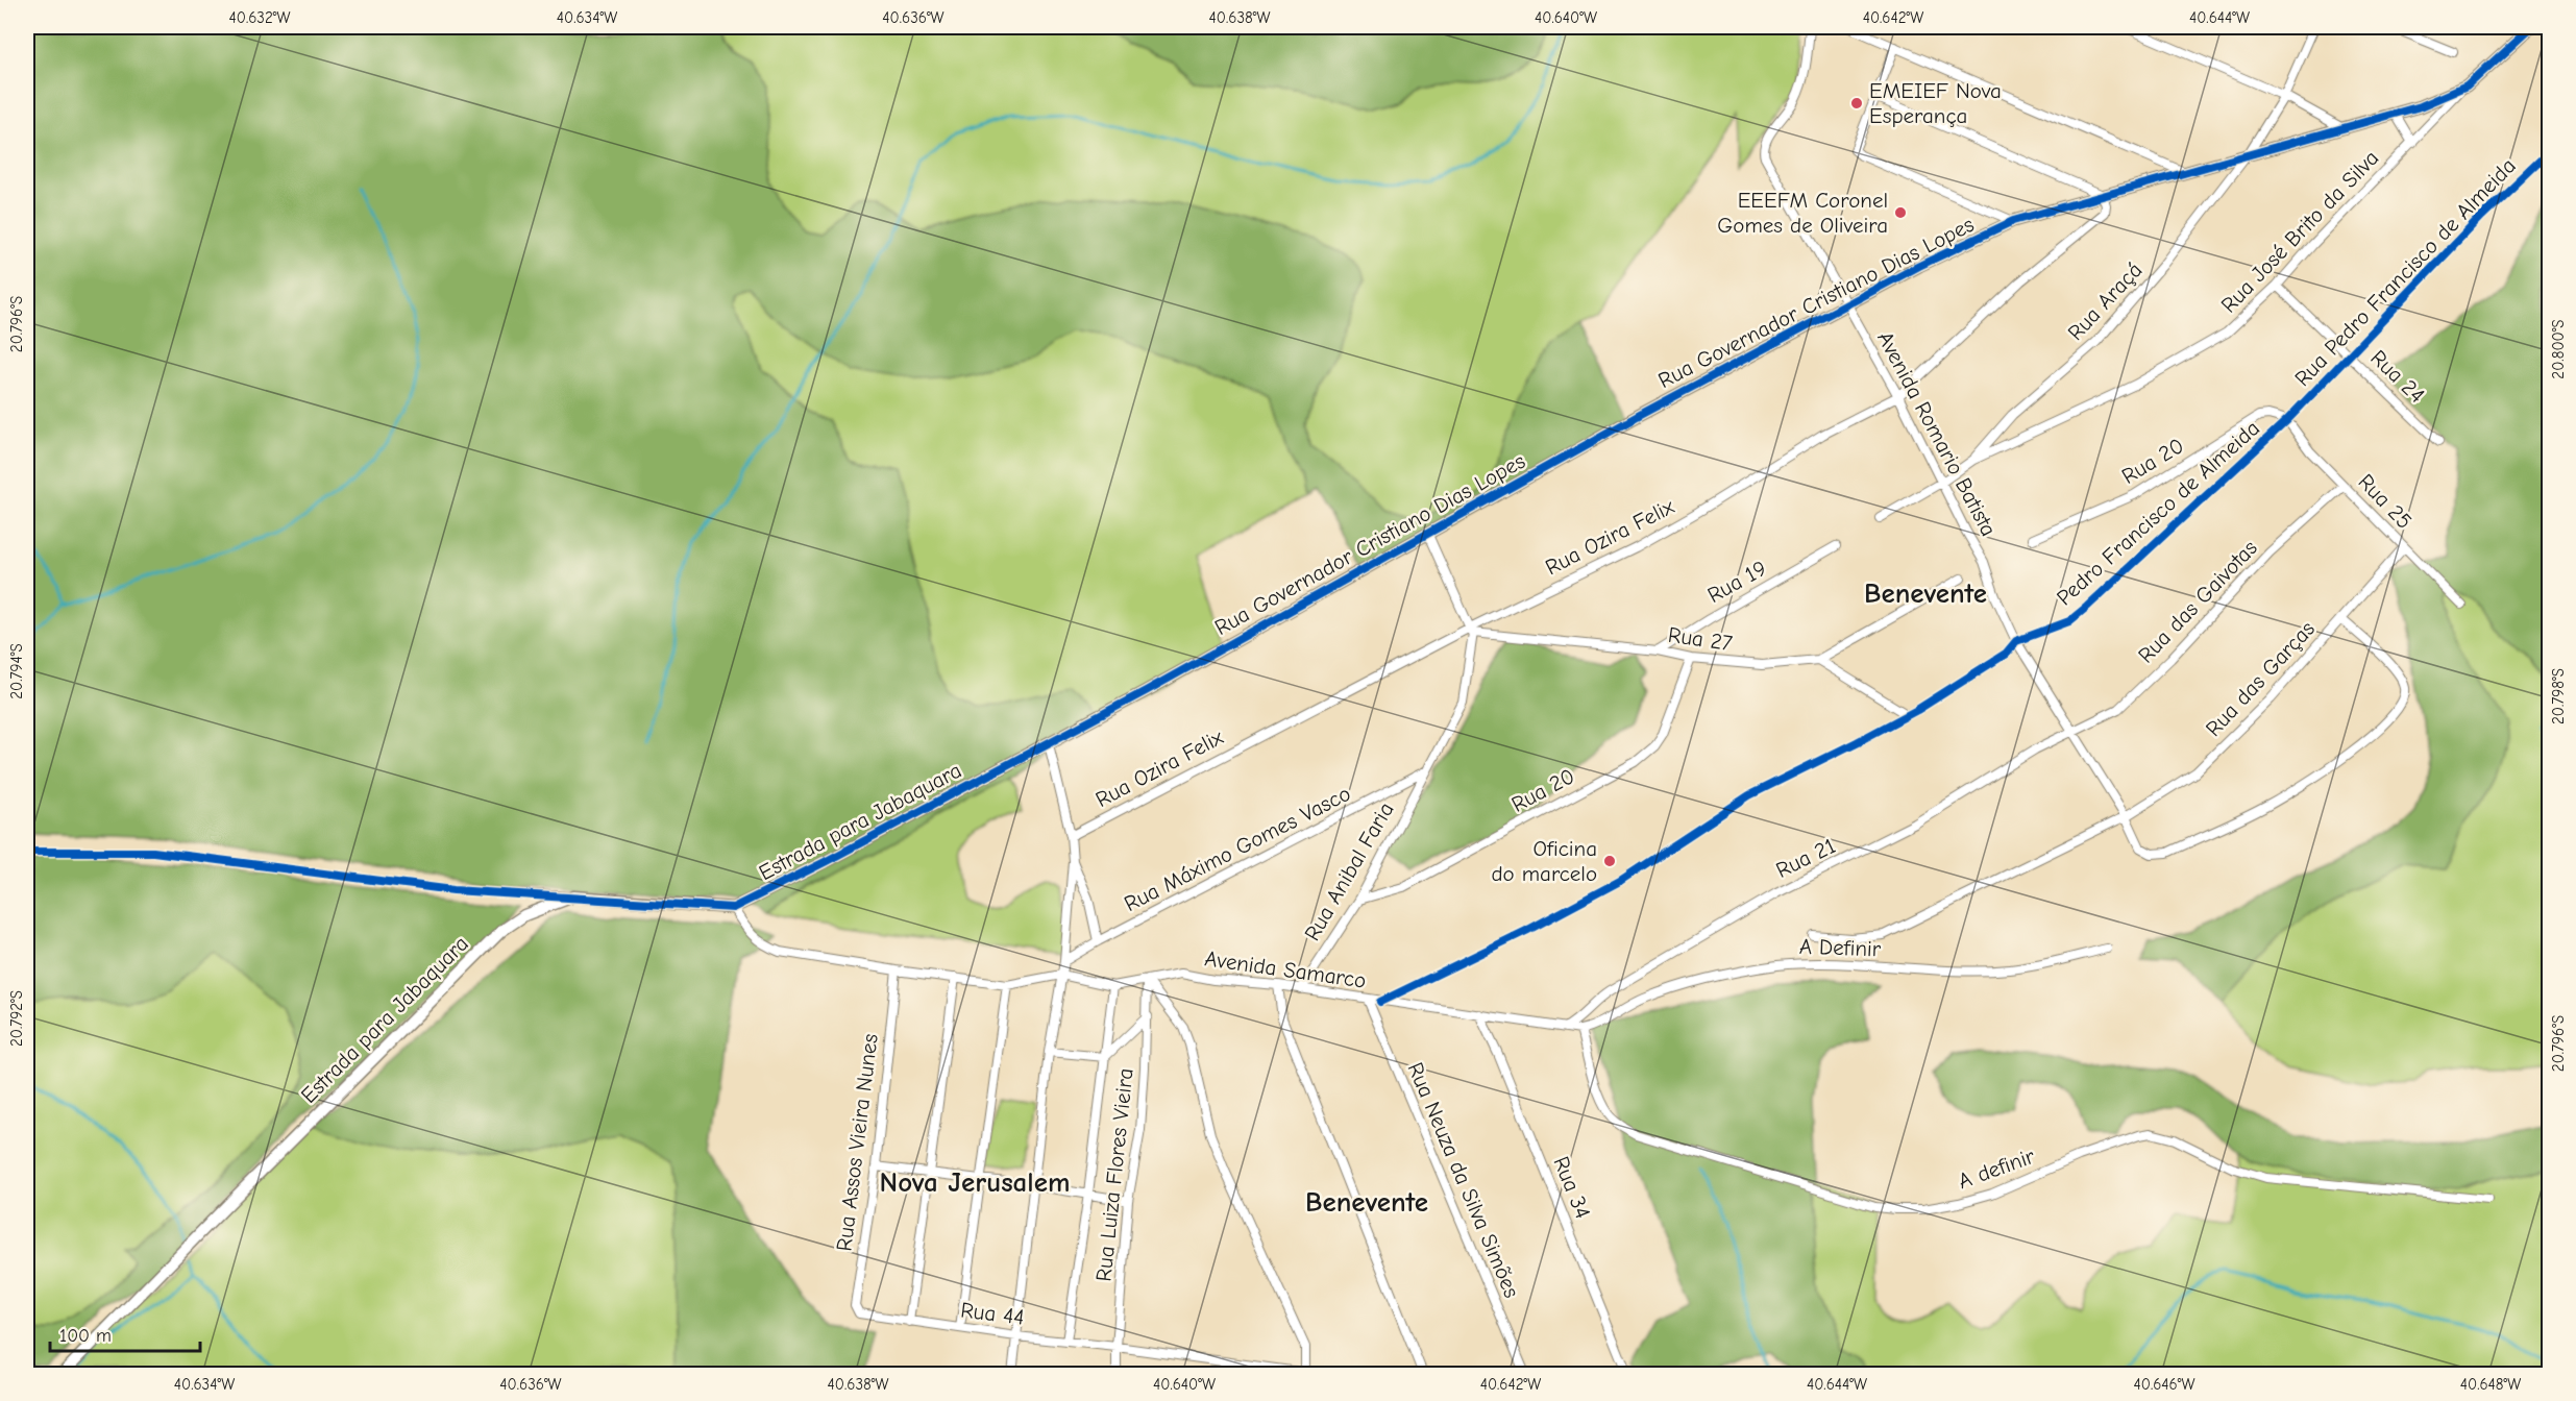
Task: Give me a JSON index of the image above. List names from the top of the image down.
{
  "streets": {
    "street": [
      "Rua José Brito da Silva",
      "Rua Pedro Francisco de Almeida",
      "Rua Araçá",
      "Rua Governador Cristiano Dias Lopes",
      "Rua 24",
      "Avenida Romario Batista",
      "Rua 20",
      "Rua 25",
      "Pedro Francisco de Almeida",
      "Rua Ozira Felix",
      "Rua 19",
      "Rua das Gaivotas",
      "Rua 27",
      "Rua das Garças",
      "Estrada para Jabaquara",
      "Rua Máximo Gomes Vasco",
      "Rua 21",
      "Rua Anibal Faria",
      "A Definir",
      "Avenida Samarco",
      "Rua Assos Vieira Nunes",
      "A definir",
      "Rua Luiza Flores Vieira",
      "Rua Neuza da Silva Simões",
      "Rua 34",
      "Rua 44"
    ]
  },
  "crossings": [
    ["Rua José Brito da Silva", "Rua Araçá"],
    ["Rua José Brito da Silva", "Rua Governador Cristiano Dias Lopes"],
    ["Rua José Brito da Silva", "Rua 24"],
    ["Rua José Brito da Silva", "Avenida Romario Batista"],
    ["Rua Pedro Francisco de Almeida", "Rua 24"],
    ["Rua Pedro Francisco de Almeida", "Rua 20"],
    ["Rua Pedro Francisco de Almeida", "Rua 25"],
    ["Rua Pedro Francisco de Almeida", "Pedro Francisco de Almeida"],
    ["Rua Araçá", "Rua Governador Cristiano Dias Lopes"],
    ["Rua Governador Cristiano Dias Lopes", "Avenida Romario Batista"],
    ["Rua Governador Cristiano Dias Lopes", "Rua Ozira Felix"],
    ["Rua Governador Cristiano Dias Lopes", "Estrada para Jabaquara"],
    ["Avenida Romario Batista", "Pedro Francisco de Almeida"],
    ["Avenida Romario Batista", "Rua Ozira Felix"],
    ["Avenida Romario Batista", "Rua das Gaivotas"],
    ["Avenida Romario Batista", "Rua das Garças"],
    ["Avenida Romario Batista", "Rua 21"],
    ["Rua 20", "Rua 25"],
    ["Rua 20", "Pedro Francisco de Almeida"],
    ["Rua 20", "Rua 27"],
    ["Rua 20", "Rua Anibal Faria"],
    ["Rua 25", "Pedro Francisco de Almeida"],
    ["Rua 25", "Rua das Gaivotas"],
    ["Rua 25", "Rua das Garças"],
    ["Rua Ozira Felix", "Rua 27"],
    ["Rua Ozira Felix", "Rua Anibal Faria"],
    ["Rua 19", "Rua 27"],
    ["Rua das Gaivotas", "Rua 21"],
    ["Rua 27", "Rua Anibal Faria"],
    ["Rua Máximo Gomes Vasco", "Rua Anibal Faria"],
    ["Rua 21", "Avenida Samarco"],
    ["Rua Anibal Faria", "Avenida Samarco"],
    ["A Definir", "Avenida Samarco"],
    ["A Definir", "A definir"],
    ["Avenida Samarco", "A definir"],
    ["Avenida Samarco", "Rua Luiza Flores Vieira"],
    ["Avenida Samarco", "Rua Neuza da Silva Simões"],
    ["Avenida Samarco", "Rua 34"],
    ["Rua Assos Vieira Nunes", "Rua 44"],
    ["Rua Luiza Flores Vieira", "Rua 44"]
  ],
  "districts": ["Benevente", "Nova Jerusalem", "Benevente"],
  "places": ["EMEIEF Nova Esperança", "EEEFM Coronel Gomes de Oliveira", "Oficina do marcelo"],
  "scale_bar": "100 m",
  "coordinates": [
    "40.632°W",
    "40.634°W",
    "40.636°W",
    "40.638°W",
    "40.640°W",
    "40.642°W",
    "40.644°W",
    "20.796°S",
    "20.800°S",
    "20.794°S",
    "20.798°S",
    "20.792°S",
    "40.646°W",
    "40.648°W"
  ]
}
